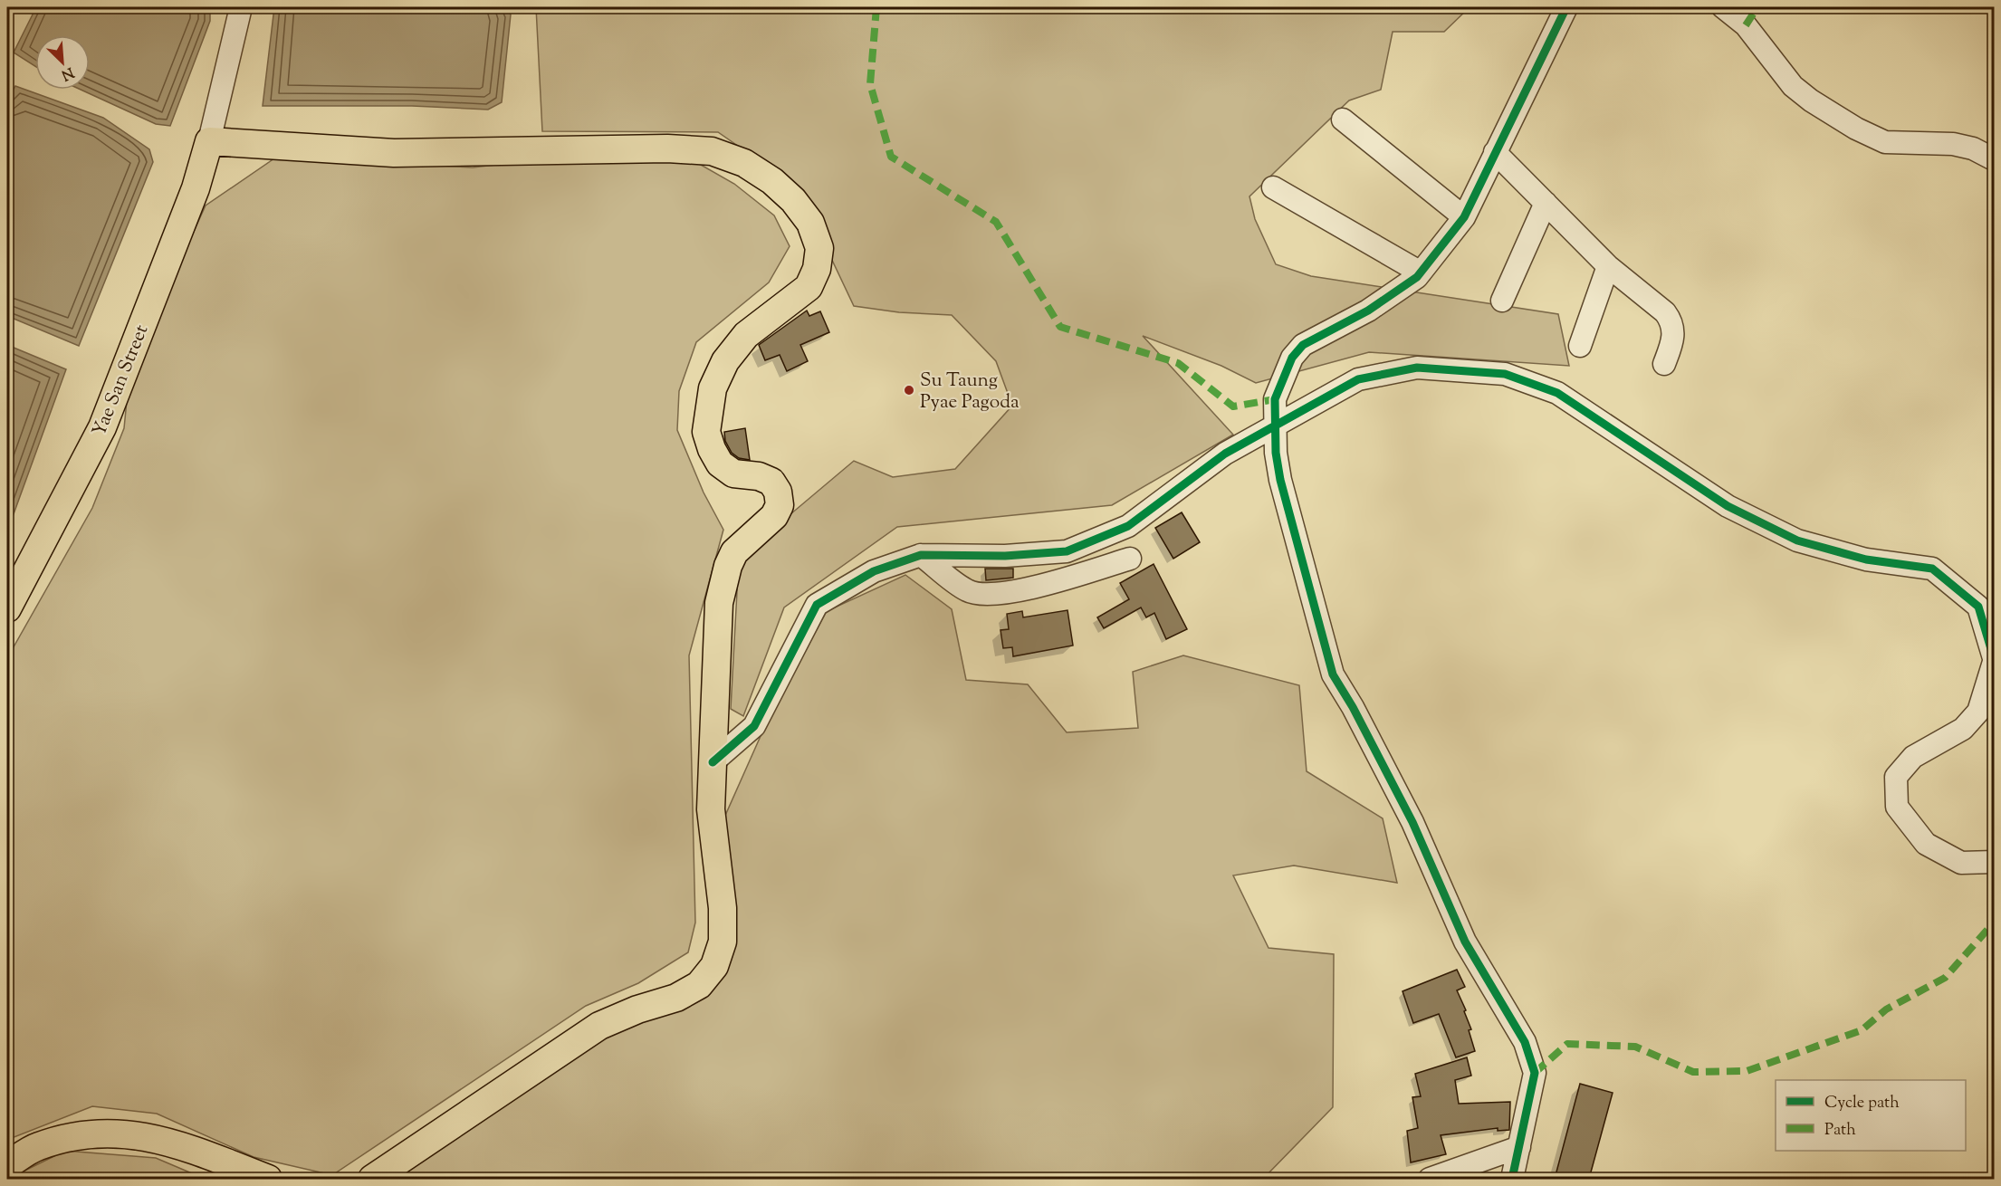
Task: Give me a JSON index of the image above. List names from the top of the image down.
{
  "streets": {
    "main road": ["Yae San Street"]
  },
  "places": ["Su Taung Pyae Pagoda"],
  "legend": ["Cycle path", "Path"],
  "north": "bottom right"
}
